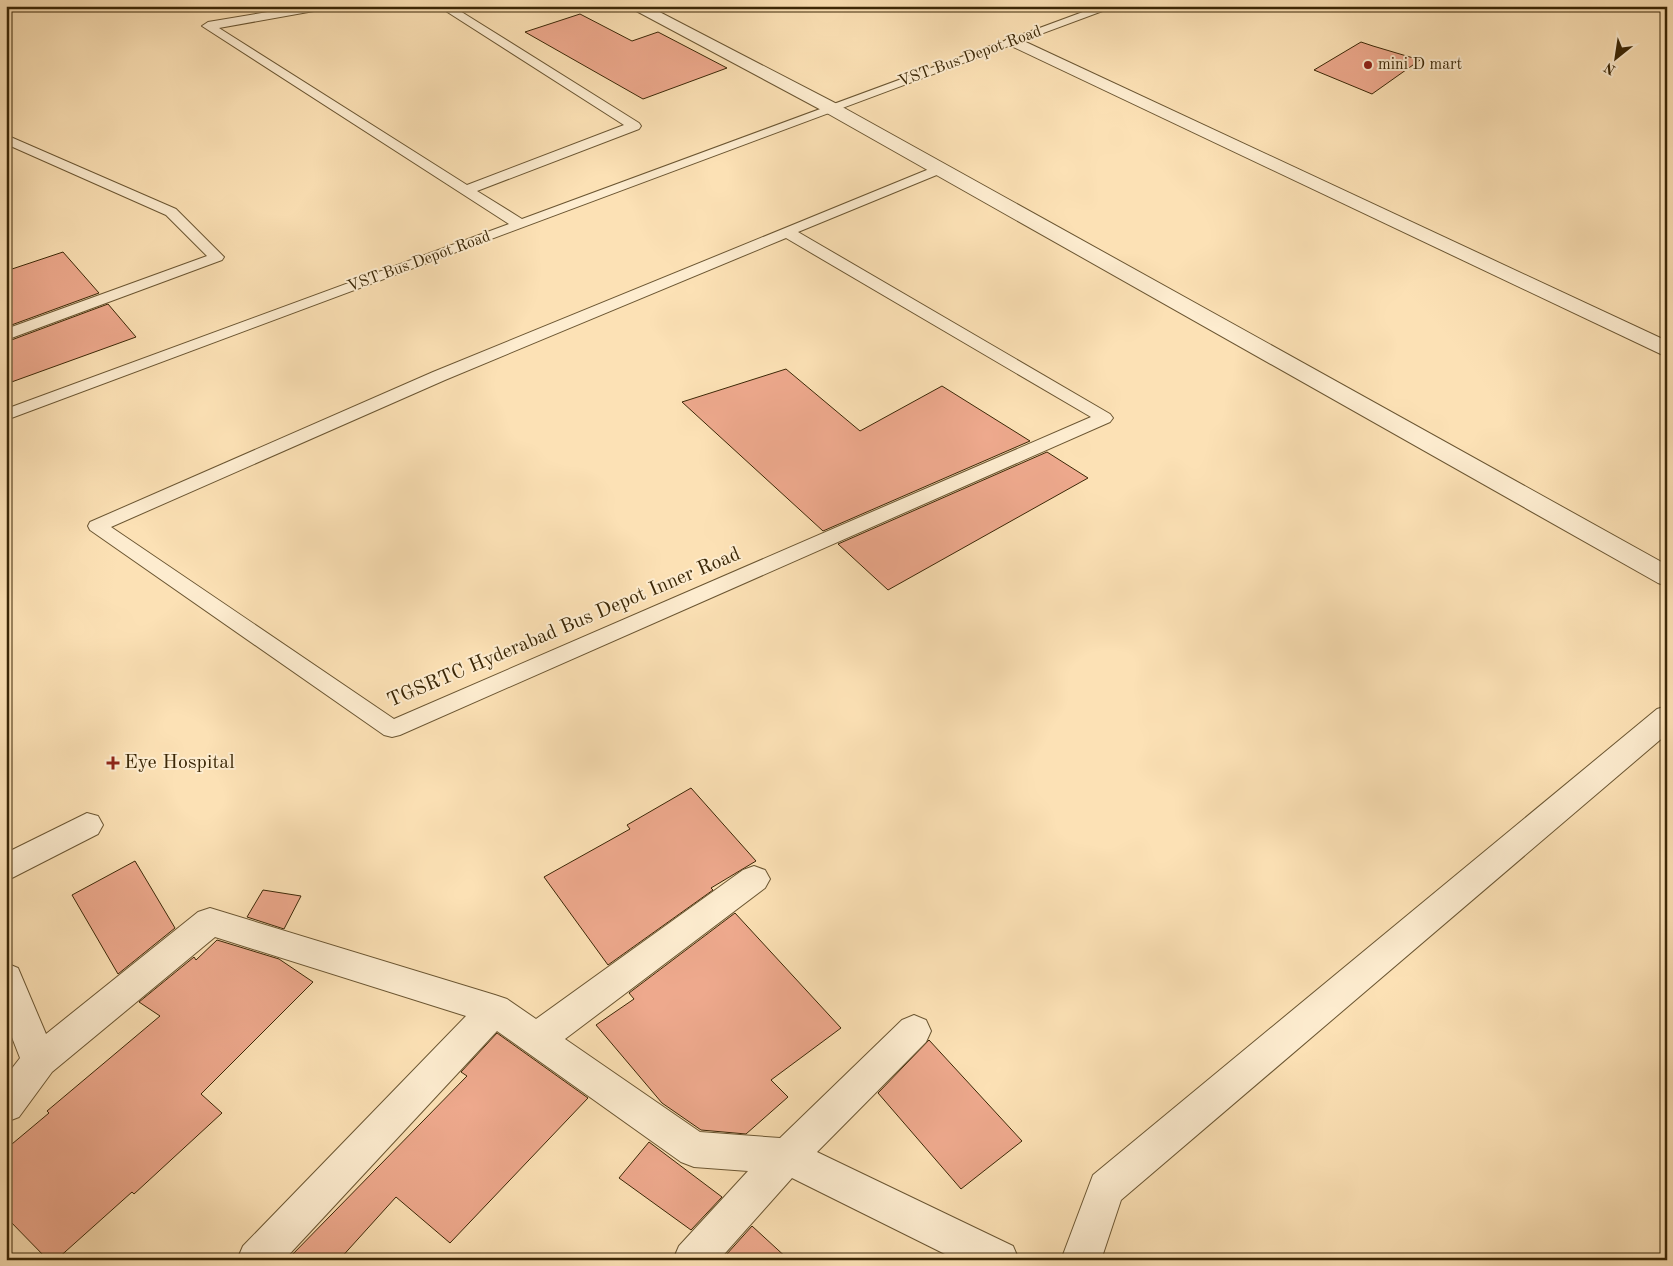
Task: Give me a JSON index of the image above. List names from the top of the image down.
{
  "streets": {
    "lane": ["VST Bus Depot Road", "TGSRTC Hyderabad Bus Depot Inner Road"]
  },
  "places": {
    "other": ["mini D mart"],
    "health": ["Eye Hospital"]
  },
  "north": "bottom left"
}
